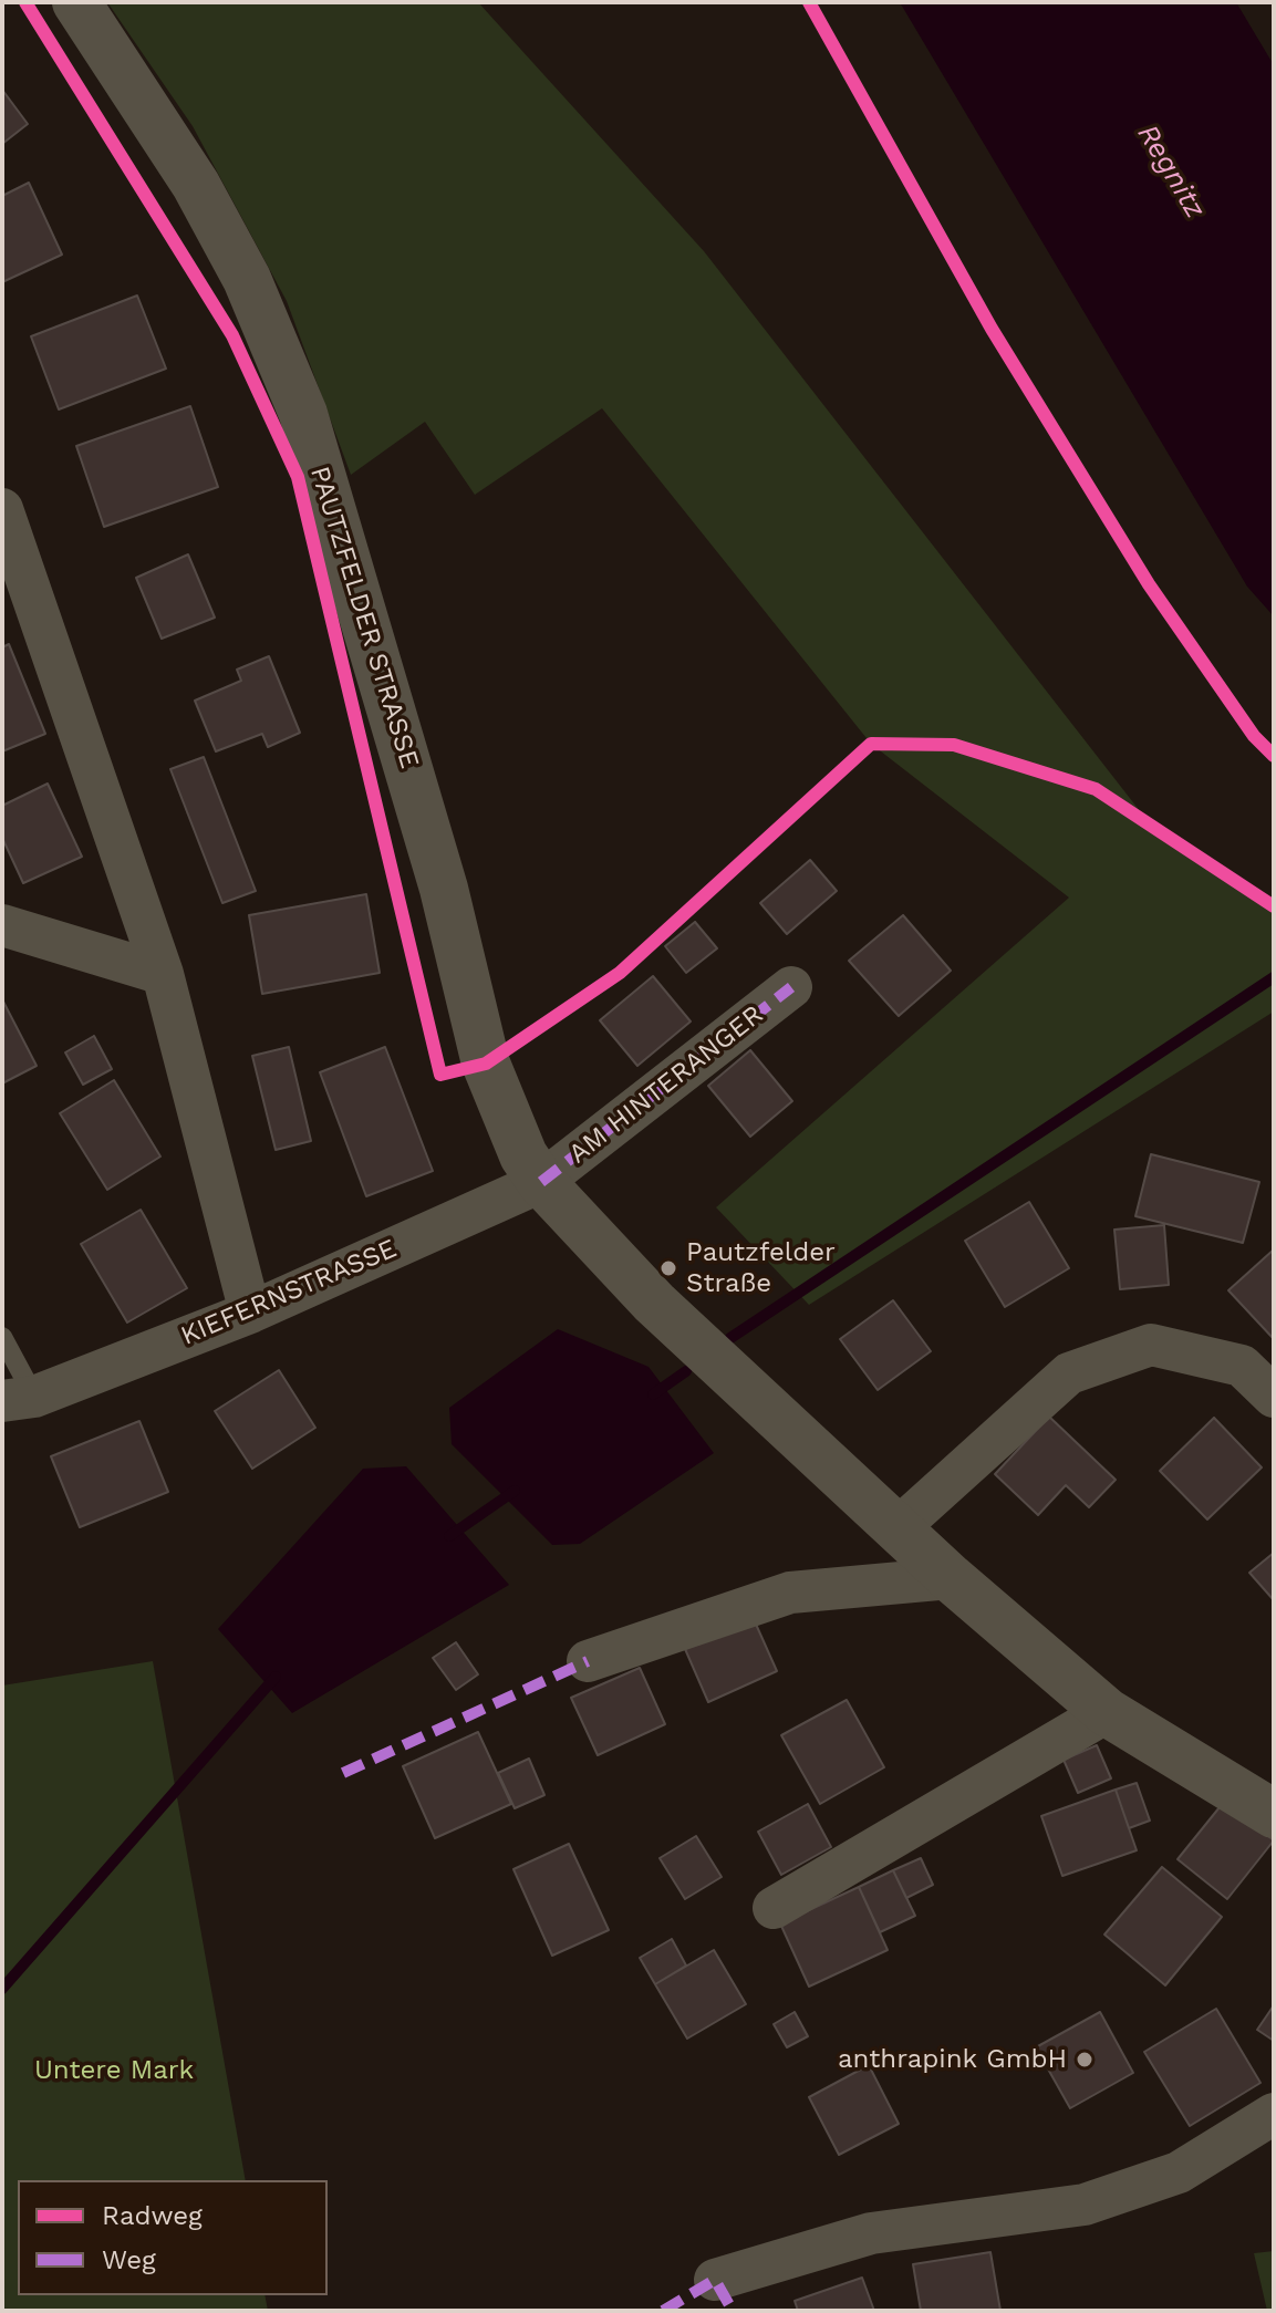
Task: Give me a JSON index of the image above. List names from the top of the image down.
{
  "streets": {
    "street": ["PAUTZFELDER STRASSE", "AM HINTERANGER", "KIEFERNSTRASSE"]
  },
  "crossings": [
    ["PAUTZFELDER STRASSE", "AM HINTERANGER"],
    ["PAUTZFELDER STRASSE", "KIEFERNSTRASSE"],
    ["AM HINTERANGER", "KIEFERNSTRASSE"]
  ],
  "water": ["Regnitz"],
  "parks": ["Untere Mark"],
  "places": ["Pautzfelder Straße", "anthrapink GmbH"],
  "legend": ["Radweg", "Weg"]
}
